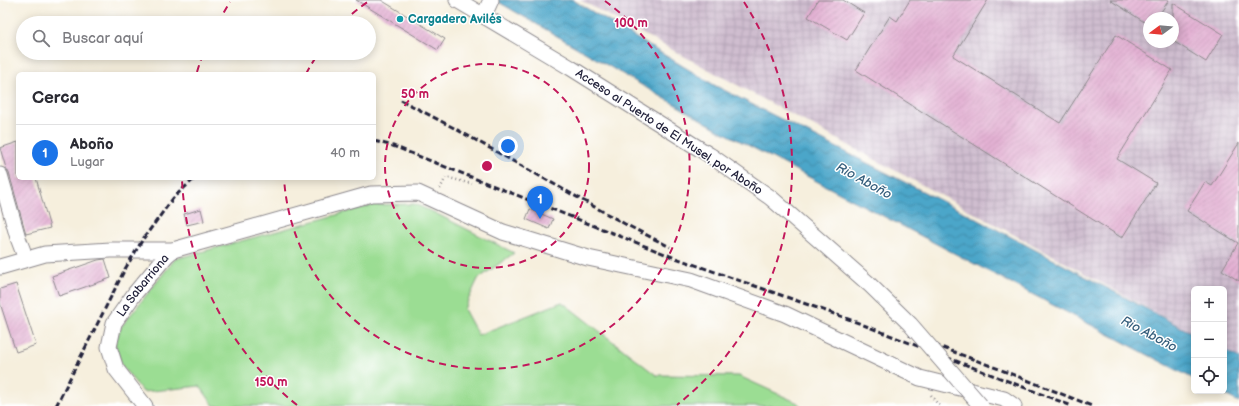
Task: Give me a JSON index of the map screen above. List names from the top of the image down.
{
  "streets": {
    "street": ["Acceso al Puerto de El Musel, por Aboño", "La Sabarriona"]
  },
  "water": ["Rio Aboño"],
  "places": ["Cargadero Avilés"],
  "north": "left",
  "page": {
    "search": "Buscar aquí",
    "heading": "Cerca",
    "list": [
      {
        "mark": "1",
        "name": "Aboño",
        "note": "Lugar",
        "value": "40 m"
      }
    ],
    "pins": "1",
    "map_buttons": ["+", "−"]
  },
  "rings": ["100 m", "50 m", "150 m"]
}
